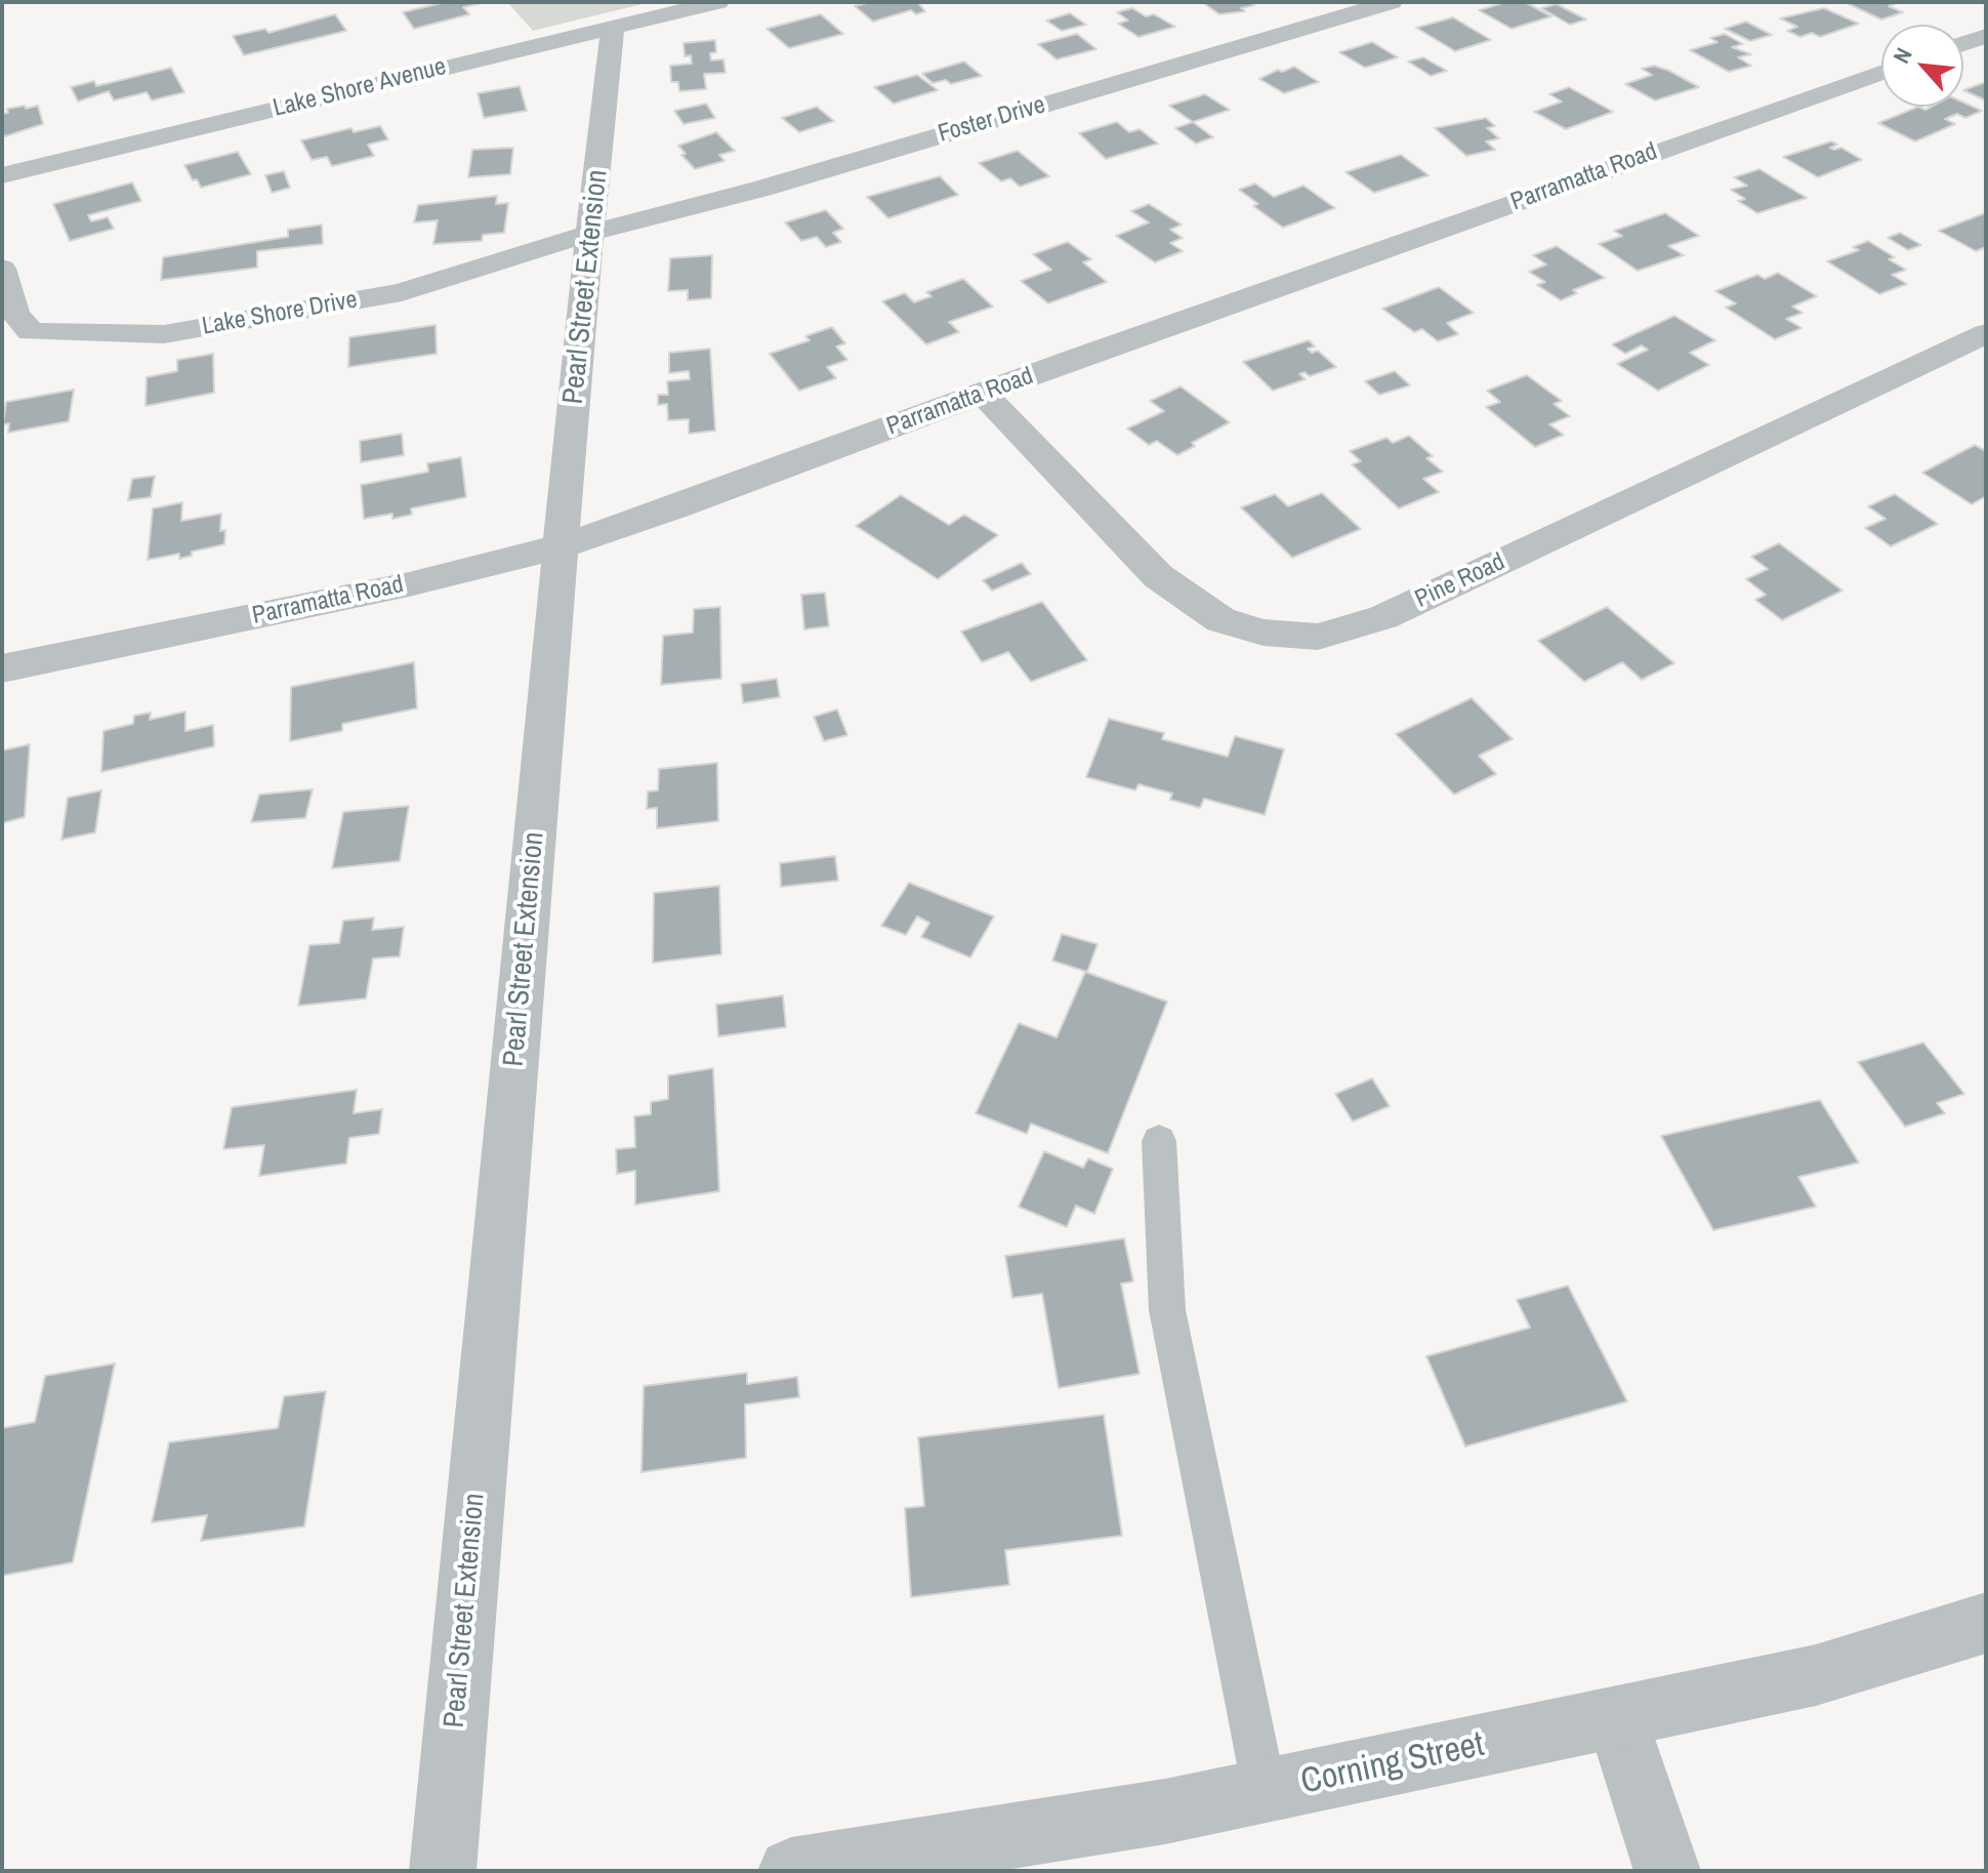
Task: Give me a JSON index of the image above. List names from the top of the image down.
{
  "streets": {
    "street": [
      "Lake Shore Avenue",
      "Foster Drive",
      "Parramatta Road",
      "Pearl Street Extension",
      "Lake Shore Drive",
      "Pine Road",
      "Corning Street"
    ]
  },
  "crossings": [
    ["Lake Shore Avenue", "Pearl Street Extension"],
    ["Foster Drive", "Pearl Street Extension"],
    ["Foster Drive", "Lake Shore Drive"],
    ["Parramatta Road", "Pearl Street Extension"],
    ["Parramatta Road", "Pine Road"],
    ["Pearl Street Extension", "Lake Shore Drive"]
  ],
  "north": "top left"
}
